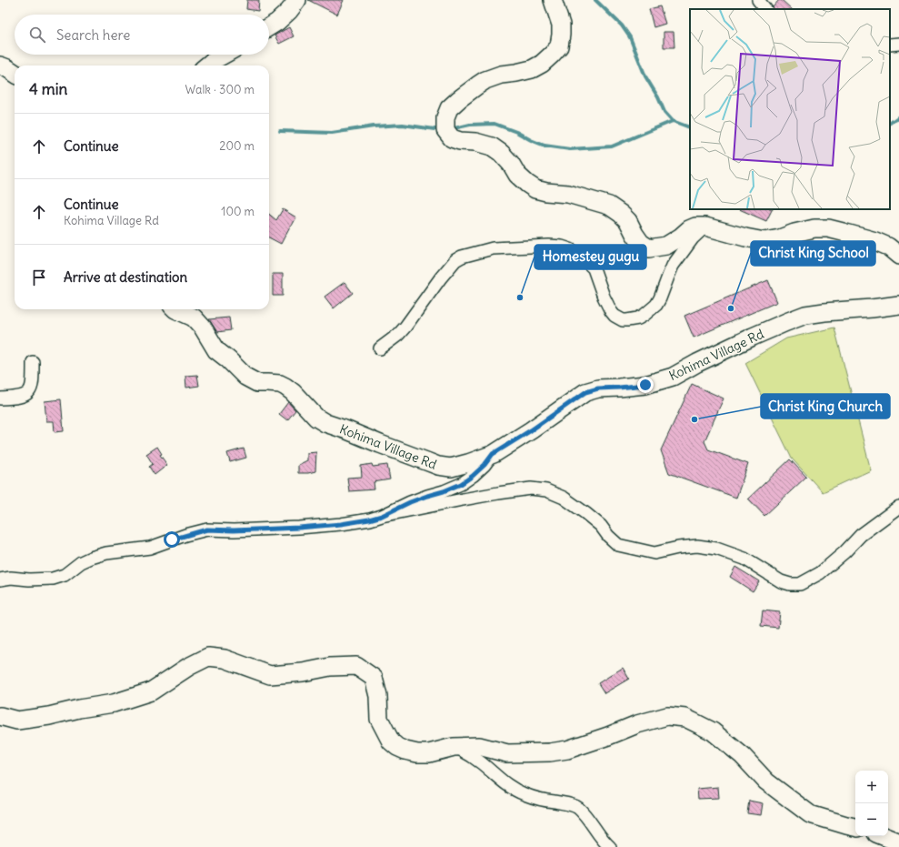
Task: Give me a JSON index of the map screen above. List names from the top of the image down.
{
  "streets": {
    "main road": ["Kohima Village Rd"]
  },
  "places": ["Homestey gugu", "Christ King School", "Christ King Church"],
  "page": {
    "search": "Search here",
    "heading": ["4 min", "Walk · 300 m"],
    "list": [
      ["Continue", "200 m"],
      ["Continue", "Kohima Village Rd", "100 m"],
      "Arrive at destination"
    ],
    "map_buttons": ["+", "−"]
  }
}
